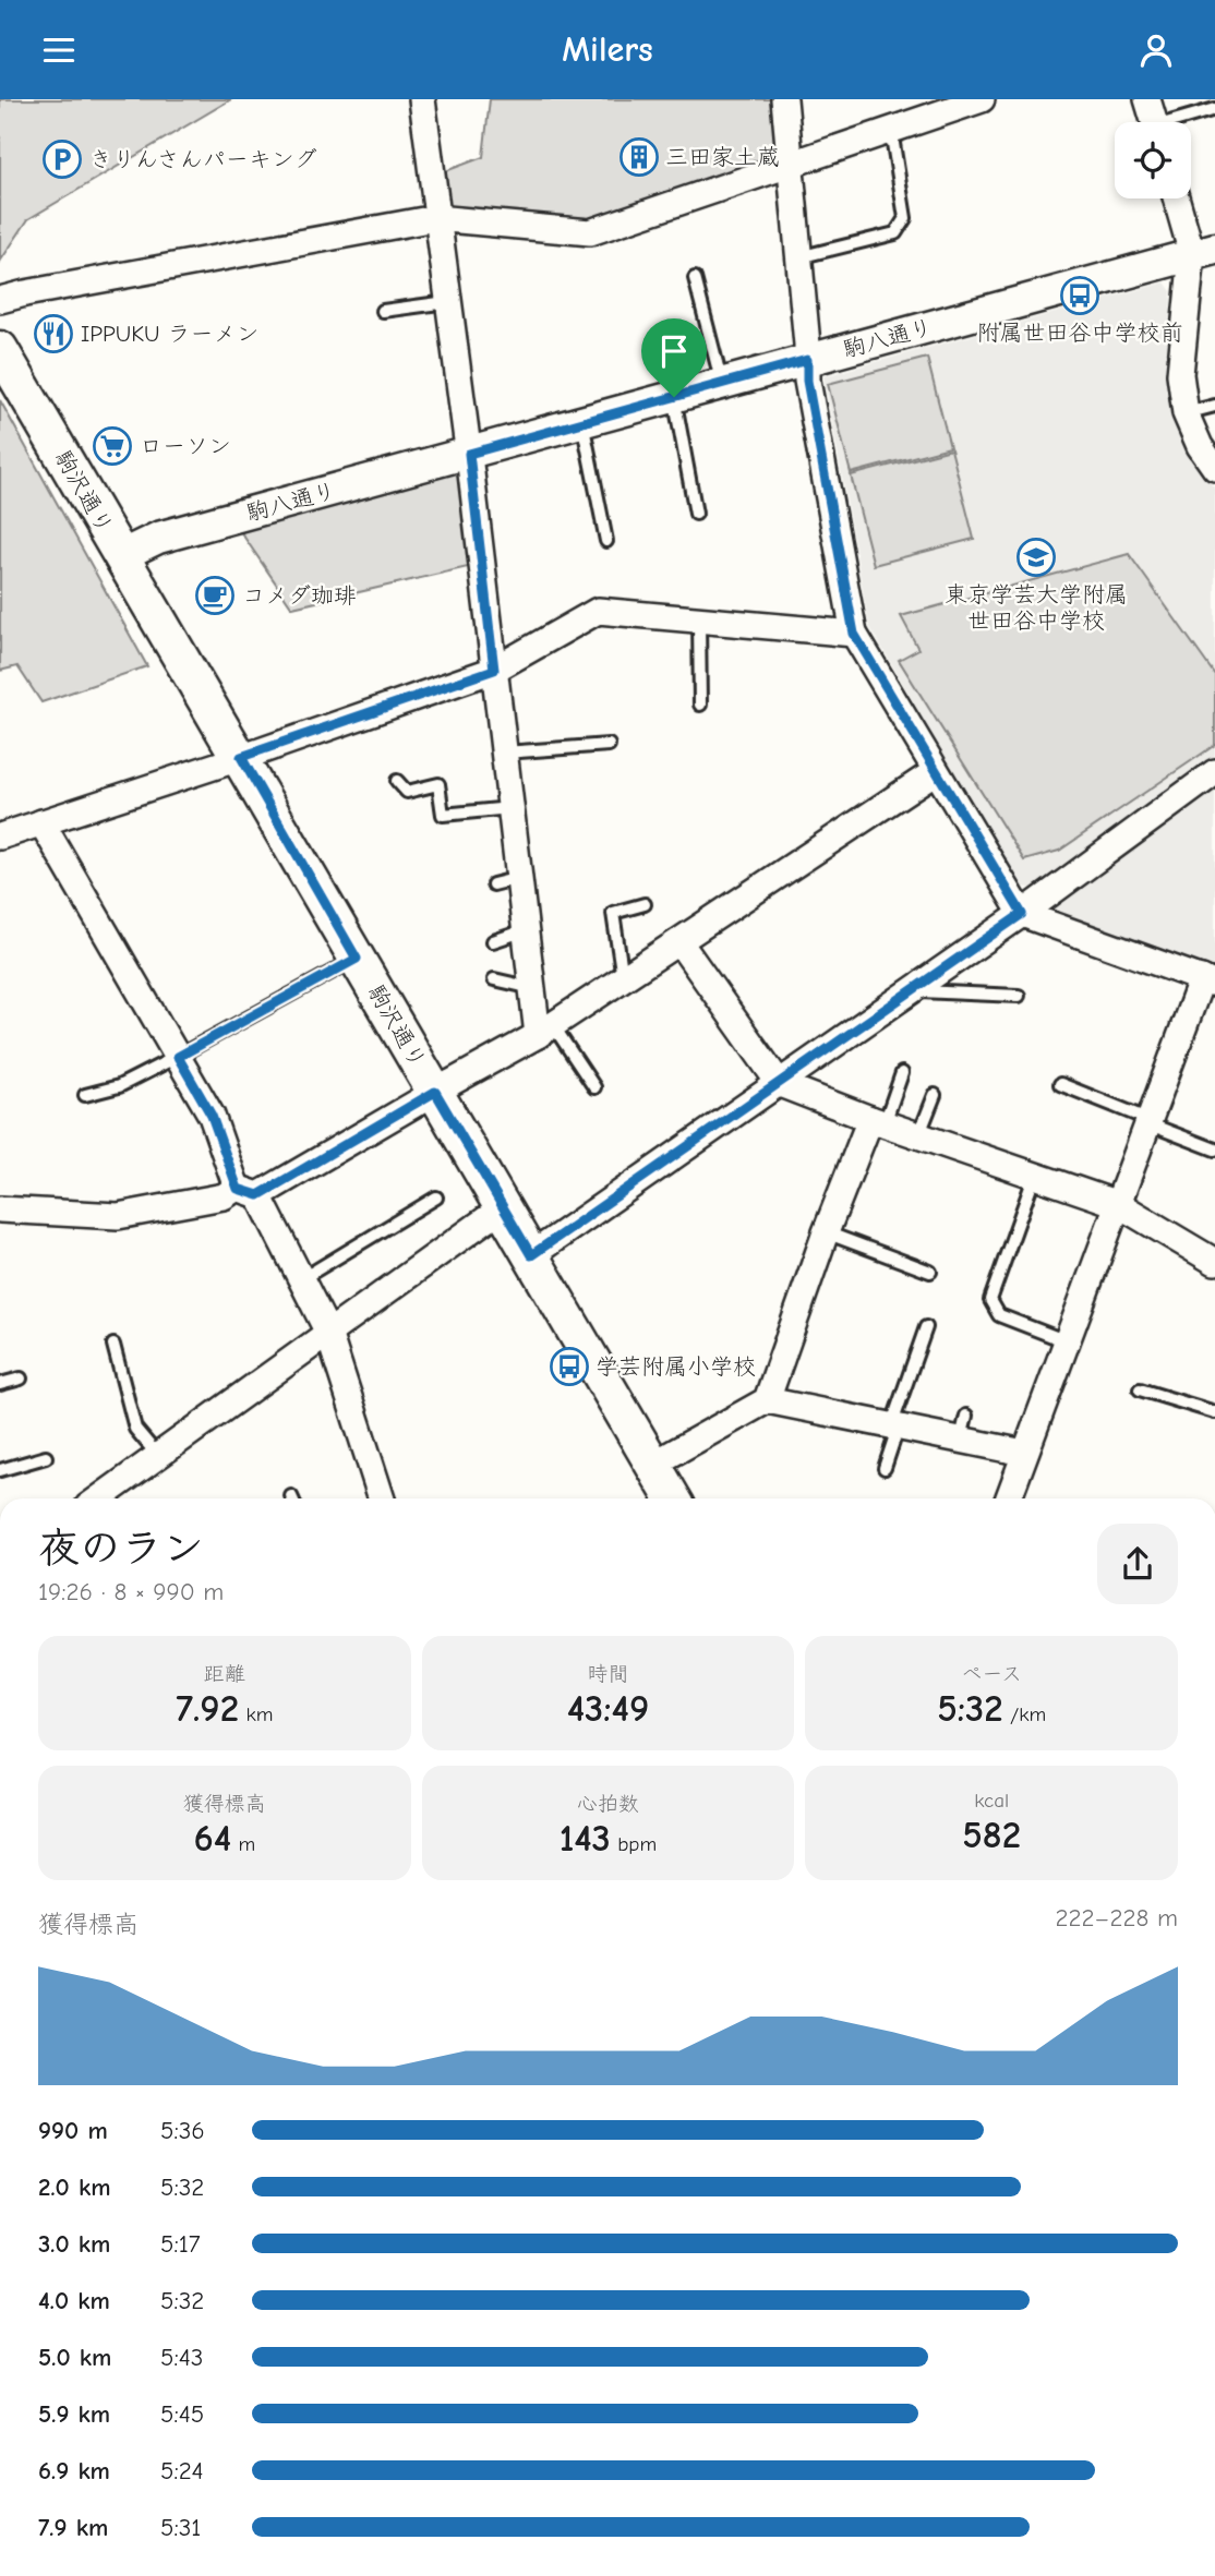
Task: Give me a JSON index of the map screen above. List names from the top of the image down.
{
  "streets": {
    "main road": ["駒沢通り"],
    "street": ["駒八通り"]
  },
  "crossings": [
    ["駒八通り", "駒沢通り"]
  ],
  "places": {
    "building": ["三田家土蔵"],
    "parking": ["きりんさんパーキング"],
    "bus stop": ["附属世田谷中学校前", "学芸附属小学校"],
    "restaurant": ["IPPUKU ラーメン"],
    "supermarket": ["ローソン"],
    "school or university": ["東京学芸大学附属 世田谷中学校"],
    "cafe": ["コメダ珈琲"]
  },
  "page": {
    "header": "Milers",
    "heading": ["夜のラン", "19:26 · 8 × 990 m"],
    "stats": [
      ["距離", "7.92 km"],
      ["時間", "43:49"],
      ["ペース", "5:32 /km"],
      ["獲得標高", "64 m"],
      ["心拍数", "143 bpm"],
      ["kcal", "582"]
    ],
    "chart": ["獲得標高", "222–228 m"],
    "list": [
      {
        "name": "990 m",
        "note": "5:36"
      },
      {
        "name": "2.0 km",
        "note": "5:32"
      },
      {
        "name": "3.0 km",
        "note": "5:17"
      },
      {
        "name": "4.0 km",
        "note": "5:32"
      },
      {
        "name": "5.0 km",
        "note": "5:43"
      },
      {
        "name": "5.9 km",
        "note": "5:45"
      },
      {
        "name": "6.9 km",
        "note": "5:24"
      },
      {
        "name": "7.9 km",
        "note": "5:31"
      }
    ]
  }
}
